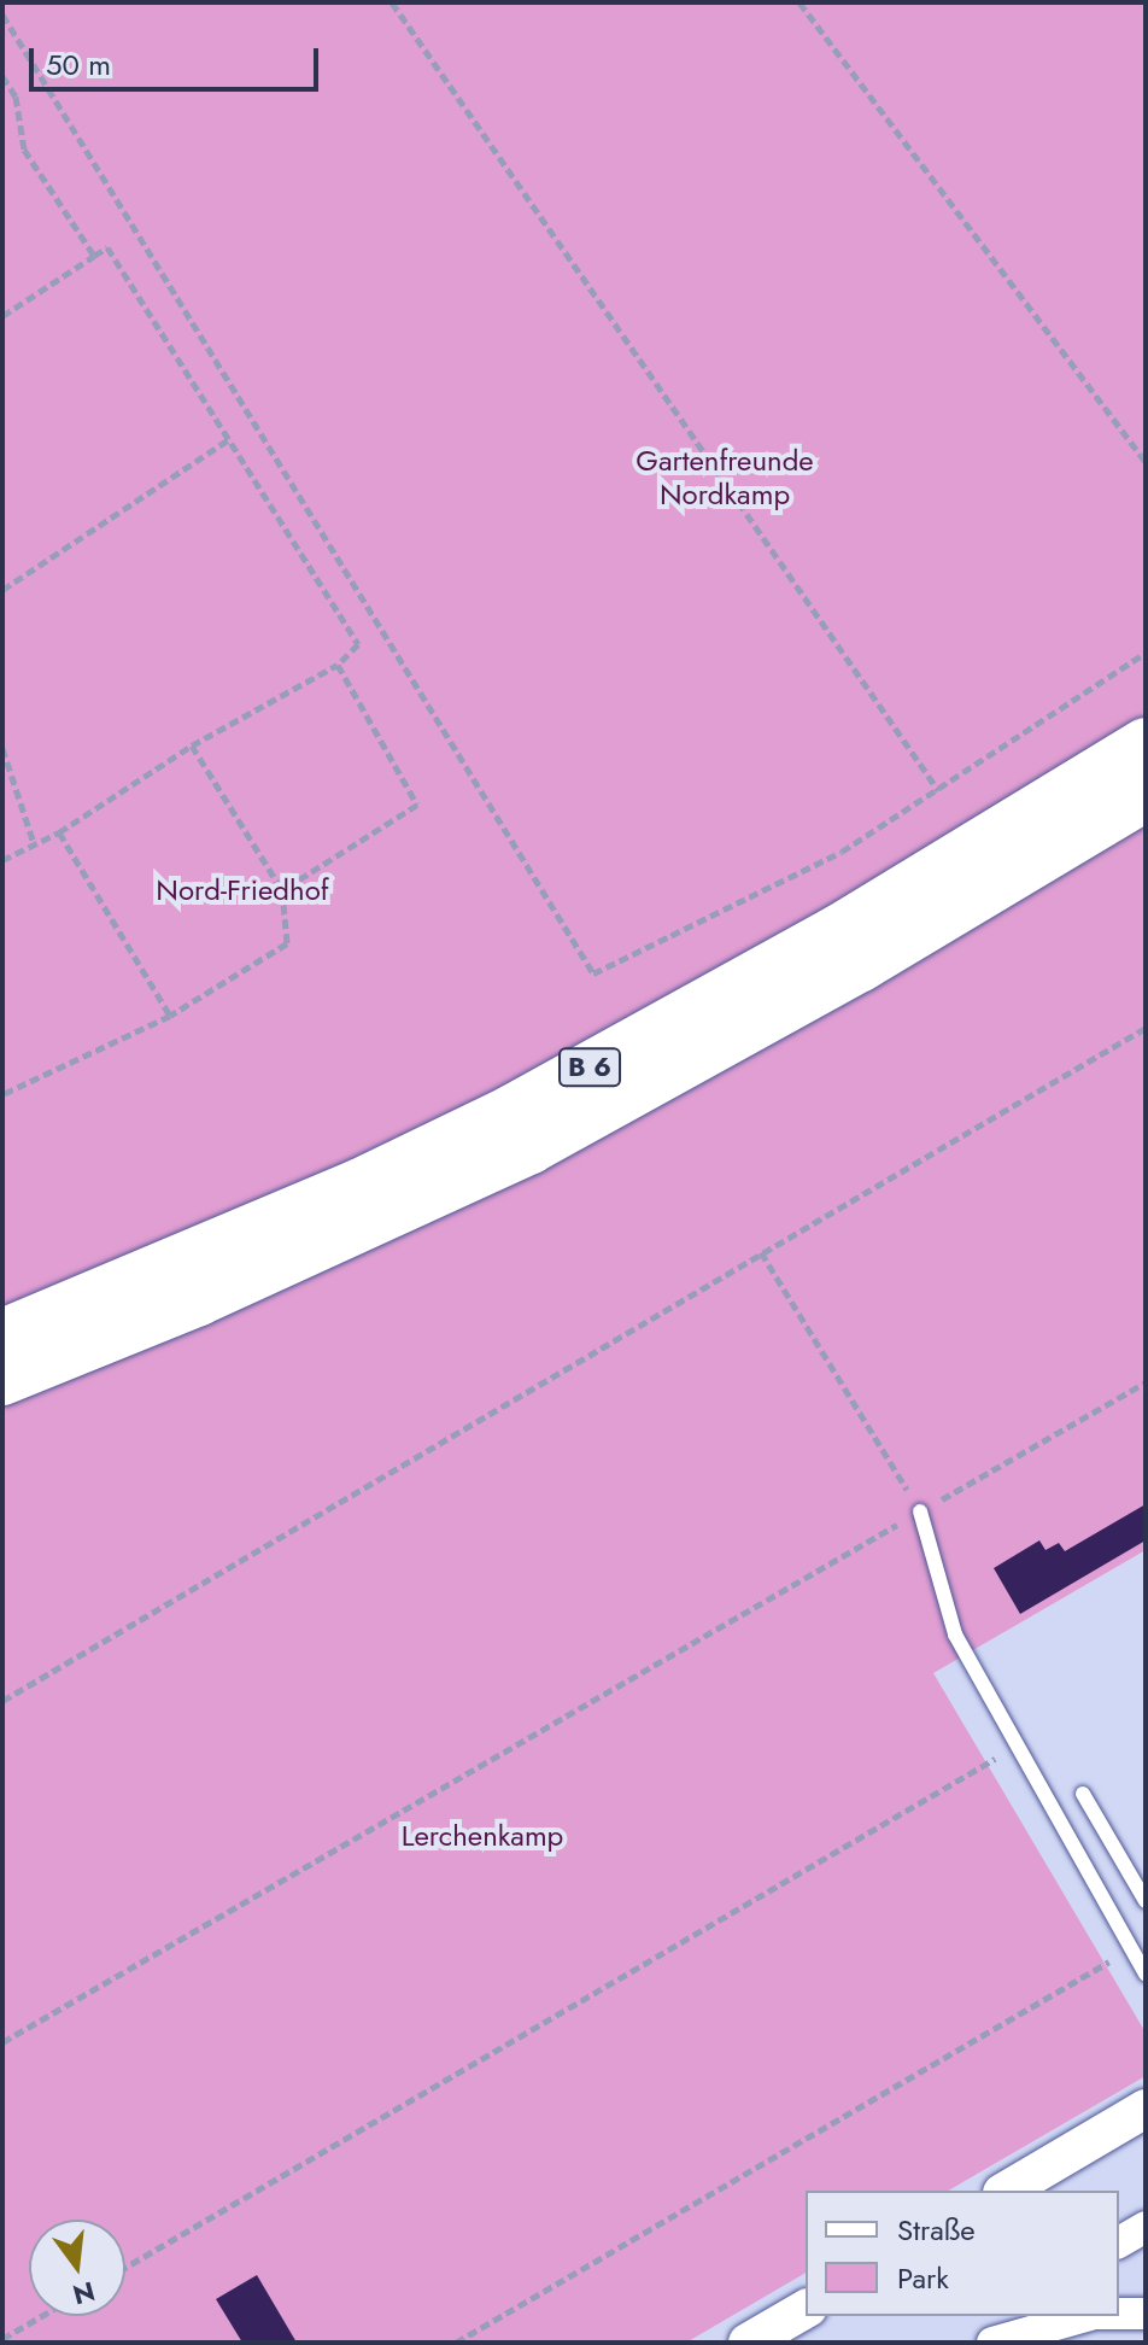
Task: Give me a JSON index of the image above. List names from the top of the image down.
{
  "streets": {
    "highway": ["B 6"]
  },
  "parks": ["Gartenfreunde Nordkamp", "Nord-Friedhof", "Lerchenkamp"],
  "legend": ["Straße", "Park"],
  "scale_bar": "50 m",
  "north": "bottom"
}
